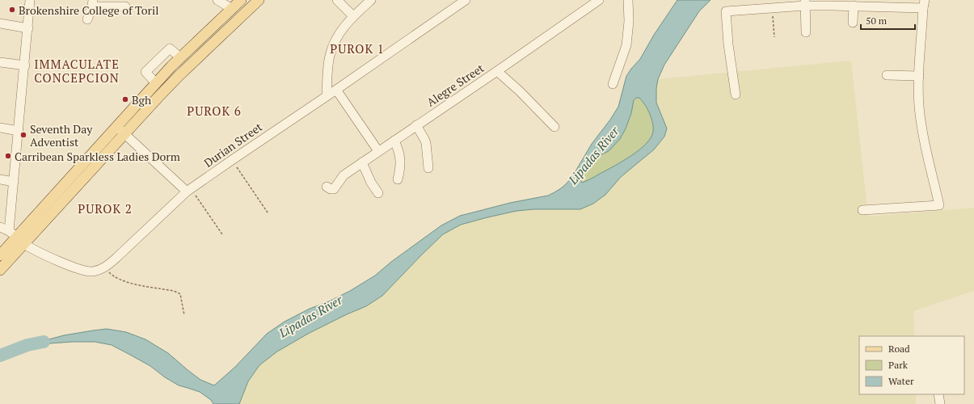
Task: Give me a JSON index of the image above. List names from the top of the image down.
{
  "streets": {
    "street": ["Alegre Street", "Durian Street"]
  },
  "districts": [
    "PUROK 1",
    "IMMACULATE CONCEPCION",
    "PUROK 6",
    "PUROK 2"
  ],
  "water": ["Lipadas River"],
  "places": [
    "Brokenshire College of Toril",
    "Bgh",
    "Seventh Day Adventist",
    "Carribean Sparkless Ladies Dorm"
  ],
  "legend": ["Road", "Park", "Water"],
  "scale_bar": "50 m"
}
